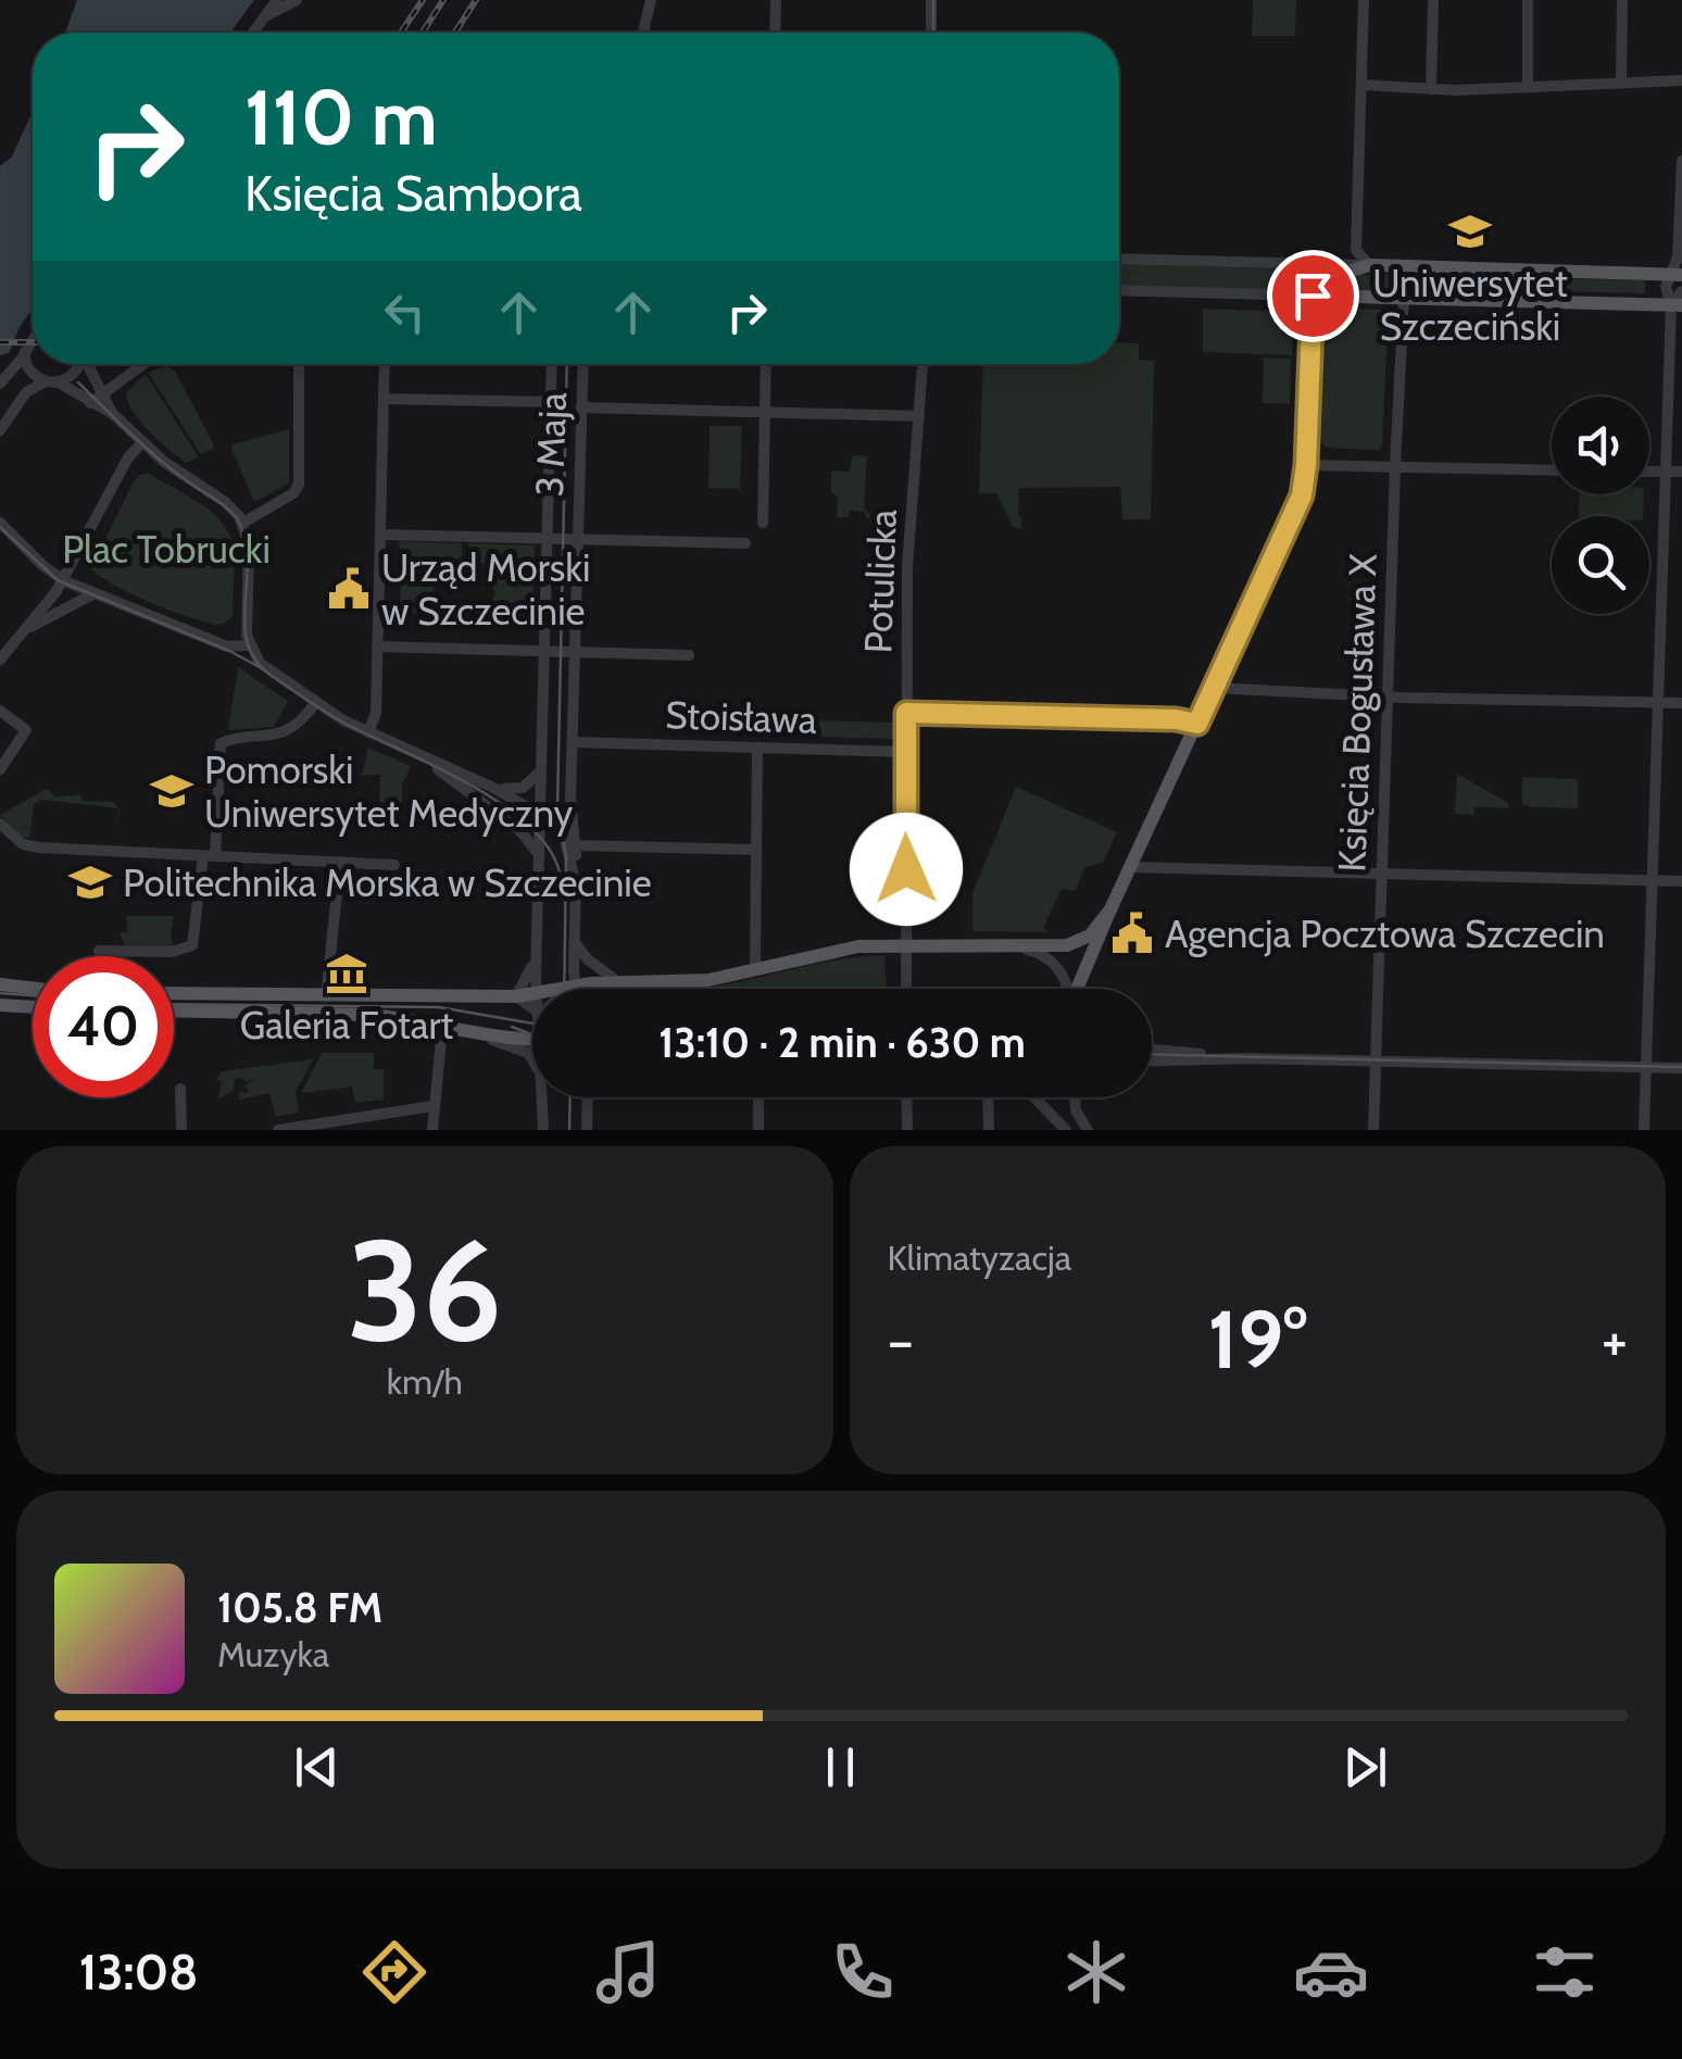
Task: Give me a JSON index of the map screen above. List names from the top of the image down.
{
  "streets": {
    "street": [
      "3 Maja",
      "Potulicka",
      "Księcia Bogusława X",
      "Stoisława"
    ]
  },
  "crossings": [
    ["3 Maja", "Stoisława"],
    ["Potulicka", "Stoisława"]
  ],
  "parks": ["Plac Tobrucki"],
  "places": {
    "school or university": ["Uniwersytet Szczeciński", "Pomorski Uniwersytet Medyczny", "Politechnika Morska w Szczecinie"],
    "public building": ["Urząd Morski w Szczecinie", "Agencja Pocztowa Szczecin"],
    "museum": ["Galeria Fotart"]
  },
  "page": {
    "turn": ["110 m", "Księcia Sambora"],
    "limit": "40",
    "trip": "13:10 · 2 min · 630 m",
    "tile": [
      ["36", "km/h"],
      "Klimatyzacja"
    ],
    "heat": ["−", "19°", "+"],
    "song": ["105.8 FM", "Muzyka"],
    "tabs": "13:08"
  }
}
